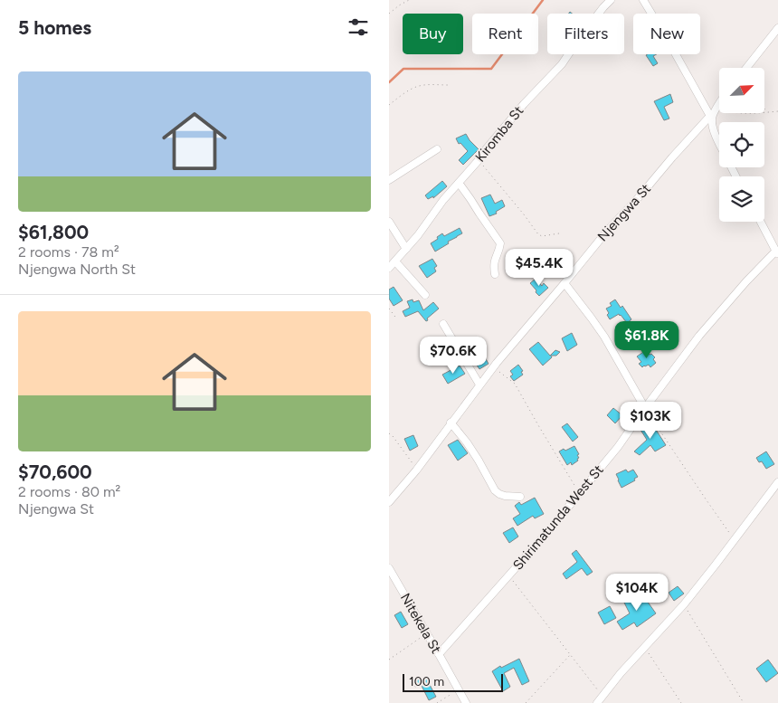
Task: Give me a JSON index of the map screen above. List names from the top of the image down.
{
  "streets": {
    "street": [
      "Kiromba St",
      "Njengwa St",
      "Shirimatunda West St",
      "Nitekela St"
    ]
  },
  "crossings": [
    ["Shirimatunda West St", "Nitekela St"]
  ],
  "scale_bar": "100 m",
  "north": "top right",
  "page": {
    "heading": "5 homes",
    "chip": [
      "Buy",
      "Rent",
      "Filters",
      "New"
    ],
    "list": [
      {
        "name": "$61,800",
        "note": "2 rooms · 78 m² · Njengwa North St"
      },
      {
        "name": "$70,600",
        "note": "2 rooms · 80 m² · Njengwa St"
      }
    ],
    "price": [
      "$45.4K",
      "$61.8K",
      "$70.6K",
      "$103K",
      "$104K"
    ],
    "scale": "100 m"
  }
}
